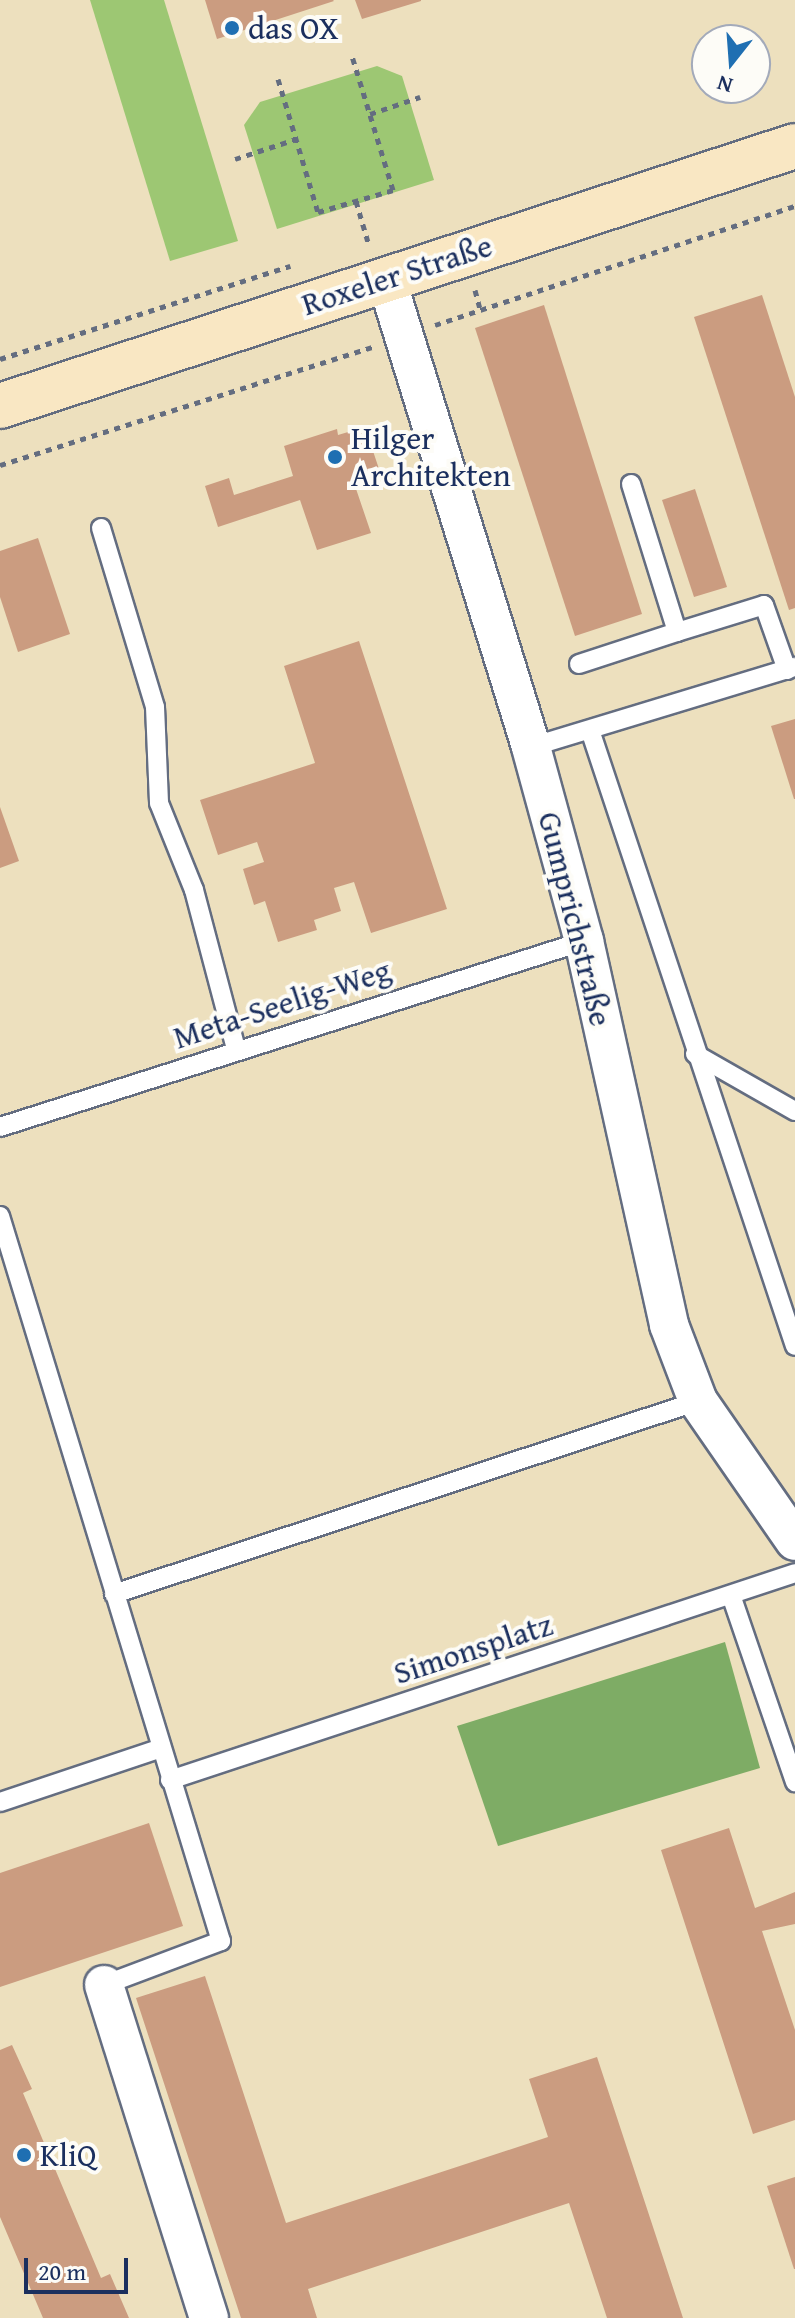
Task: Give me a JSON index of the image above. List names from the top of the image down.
{
  "streets": {
    "main road": ["Roxeler Straße"],
    "street": ["Gumprichstraße"],
    "lane": ["Meta-Seelig-Weg", "Simonsplatz"]
  },
  "crossings": [
    ["Roxeler Straße", "Gumprichstraße"],
    ["Gumprichstraße", "Meta-Seelig-Weg"]
  ],
  "places": ["das OX", "Hilger Architekten", "KliQ"],
  "scale_bar": "20 m",
  "north": "bottom"
}
